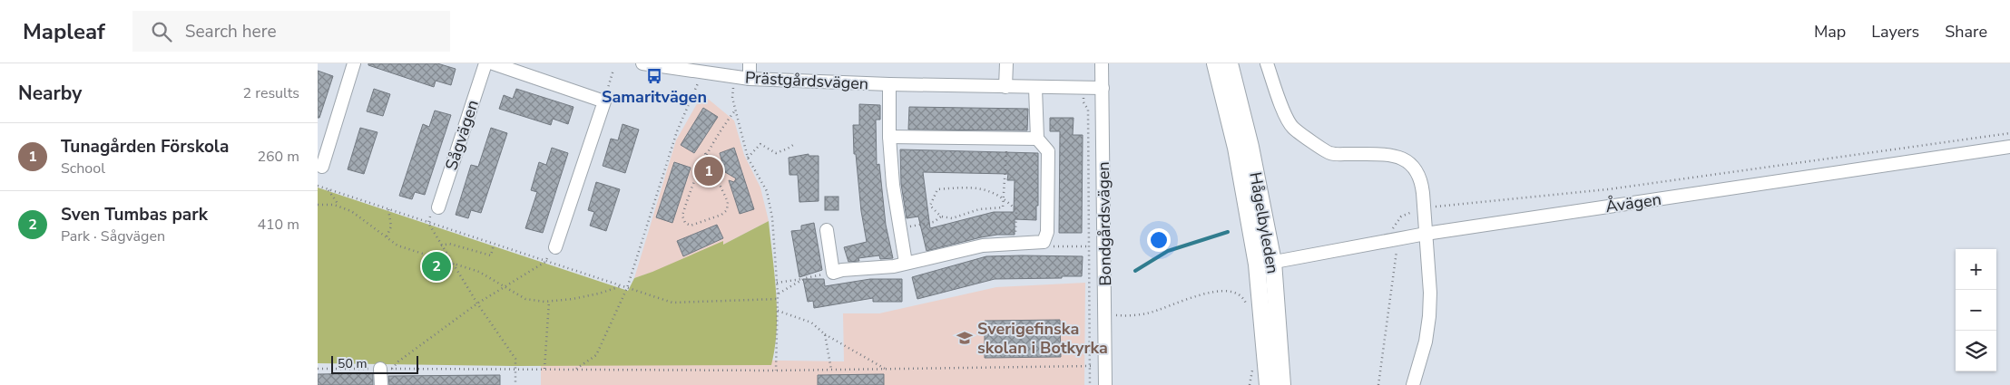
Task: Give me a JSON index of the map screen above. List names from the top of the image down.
{
  "streets": {
    "main road": ["Hågelbyleden"],
    "street": [
      "Prästgårdsvägen",
      "Sågvägen",
      "Åvägen",
      "Bondgårdsvägen"
    ]
  },
  "crossings": [
    ["Prästgårdsvägen", "Bondgårdsvägen"],
    ["Åvägen", "Hågelbyleden"]
  ],
  "places": {
    "bus stop": ["Samaritvägen"],
    "school or university": ["Sverigefinska skolan i Botkyrka"]
  },
  "scale_bar": "50 m",
  "page": {
    "header": "Mapleaf",
    "search": "Search here",
    "nav": ["Map", "Layers", "Share"],
    "heading": ["Nearby", "2 results"],
    "list": [
      {
        "mark": "1",
        "name": "Tunagården Förskola",
        "note": "School",
        "value": "260 m"
      },
      {
        "mark": "2",
        "name": "Sven Tumbas park",
        "note": "Park · Sågvägen",
        "value": "410 m"
      }
    ],
    "pins": ["1", "2"],
    "map_buttons": ["+", "−"],
    "scale": "50 m"
  }
}
